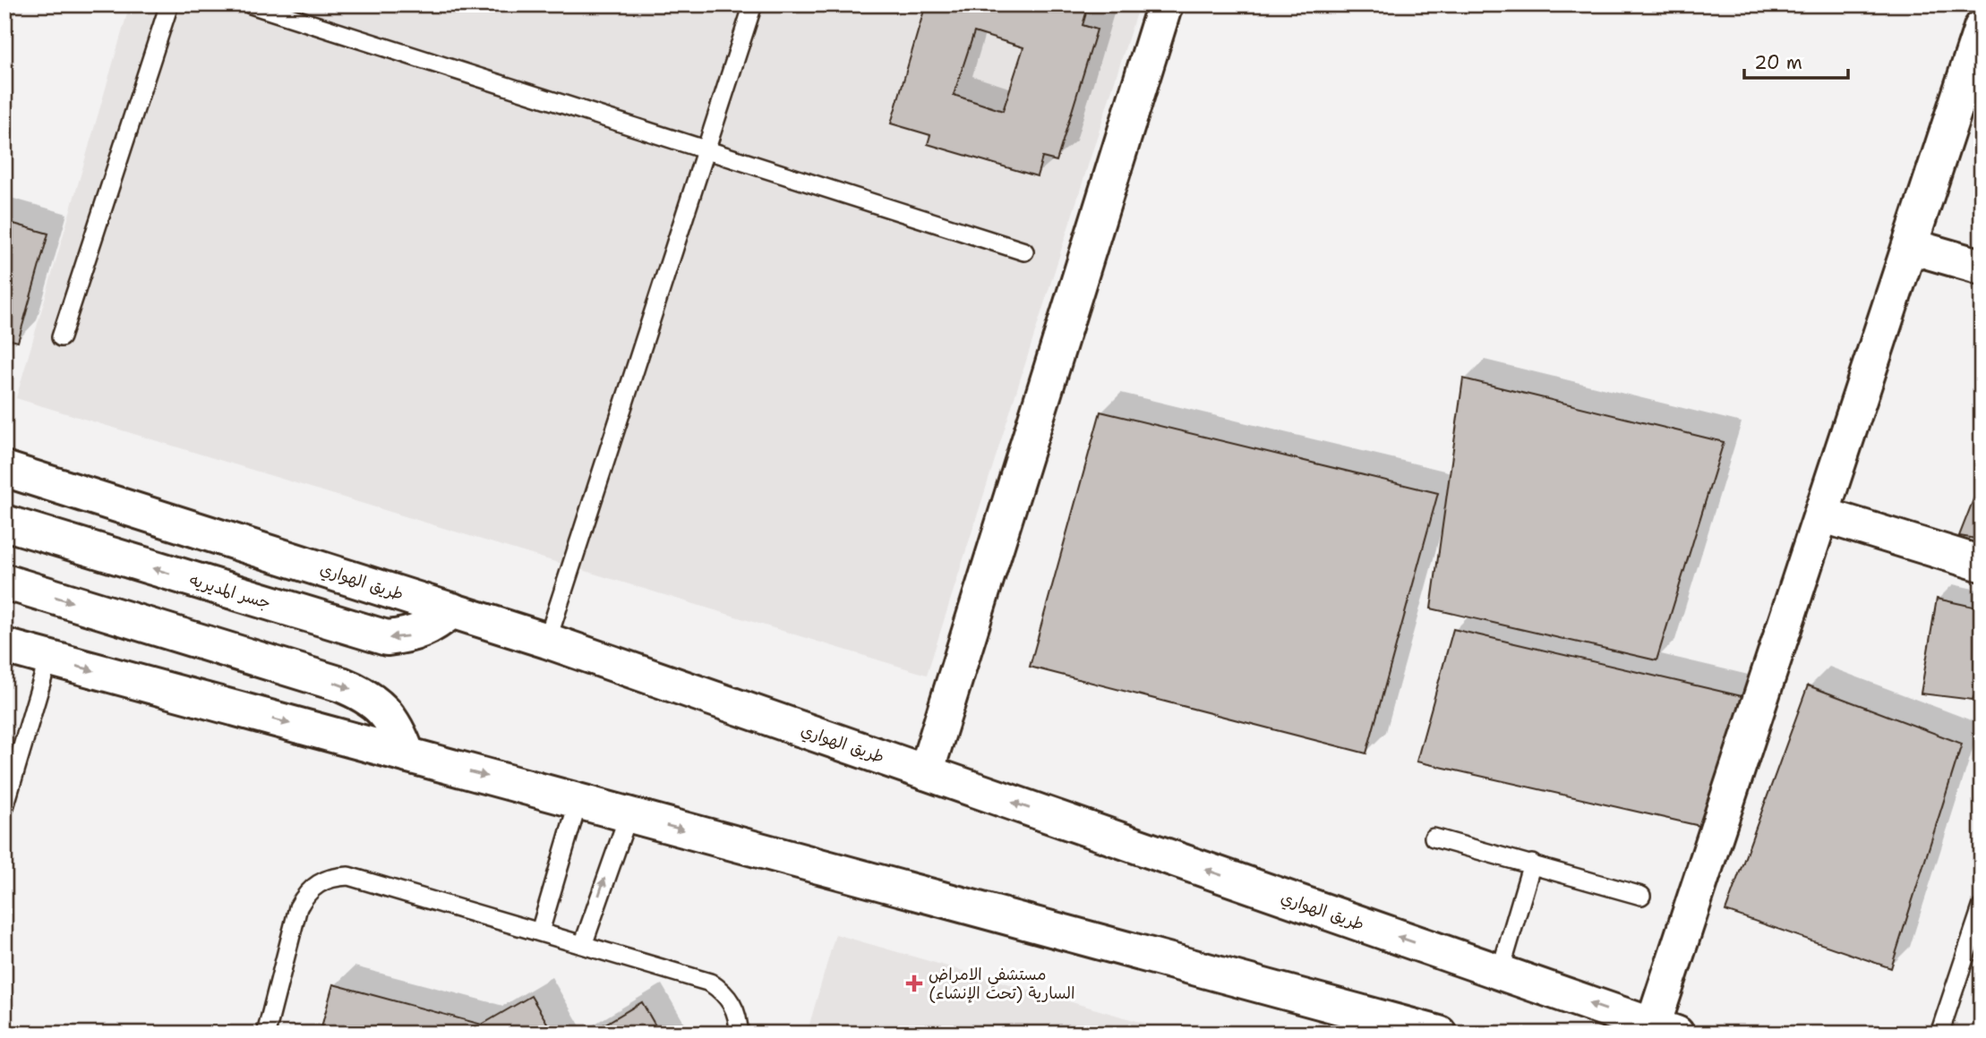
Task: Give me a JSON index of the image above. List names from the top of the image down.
{
  "streets": {
    "main road": ["طريق الهواري", "جسر المديريه"]
  },
  "crossings": [
    ["طريق الهواري", "جسر المديريه"]
  ],
  "places": {
    "health": ["مستشفي الامراض السارية (تحت الإنشاء)"]
  },
  "scale_bar": "20 m"
}
